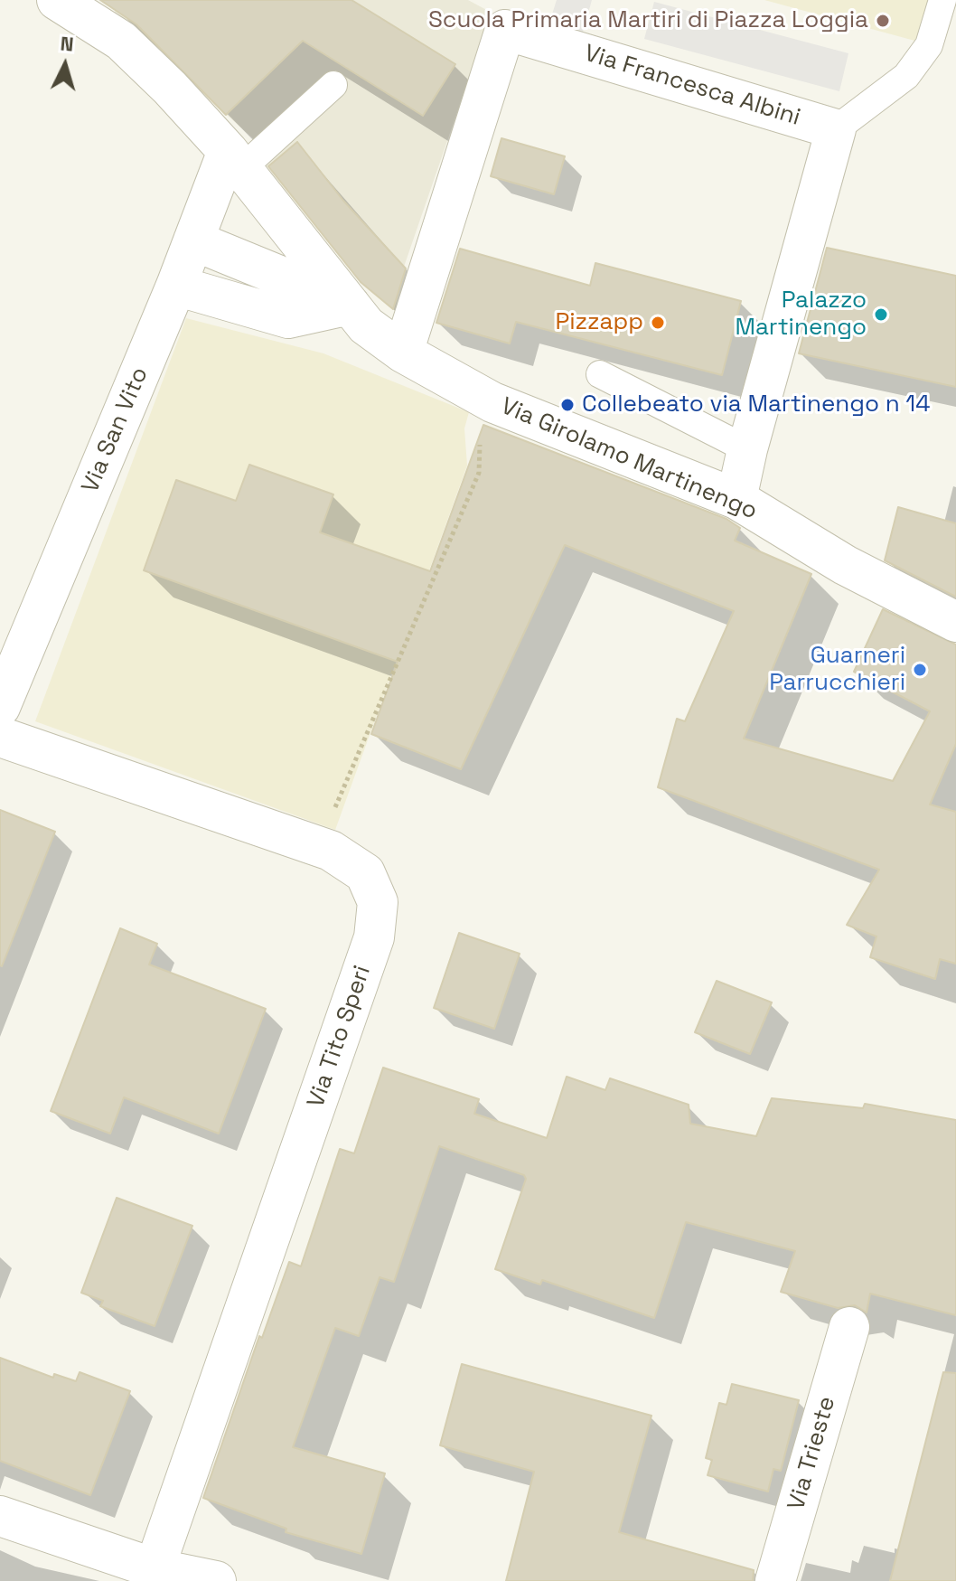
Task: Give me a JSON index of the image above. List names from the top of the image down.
{
  "streets": {
    "street": [
      "Via Francesca Albini",
      "Via San Vito",
      "Via Girolamo Martinengo",
      "Via Tito Speri",
      "Via Trieste"
    ]
  },
  "crossings": [
    ["Via Francesca Albini", "Via Girolamo Martinengo"],
    ["Via San Vito", "Via Girolamo Martinengo"]
  ],
  "places": [
    "Scuola Primaria Martiri di Piazza Loggia",
    "Palazzo Martinengo",
    "Pizzapp",
    "Collebeato via Martinengo n 14",
    "Guarneri Parrucchieri"
  ],
  "north": "top"
}
